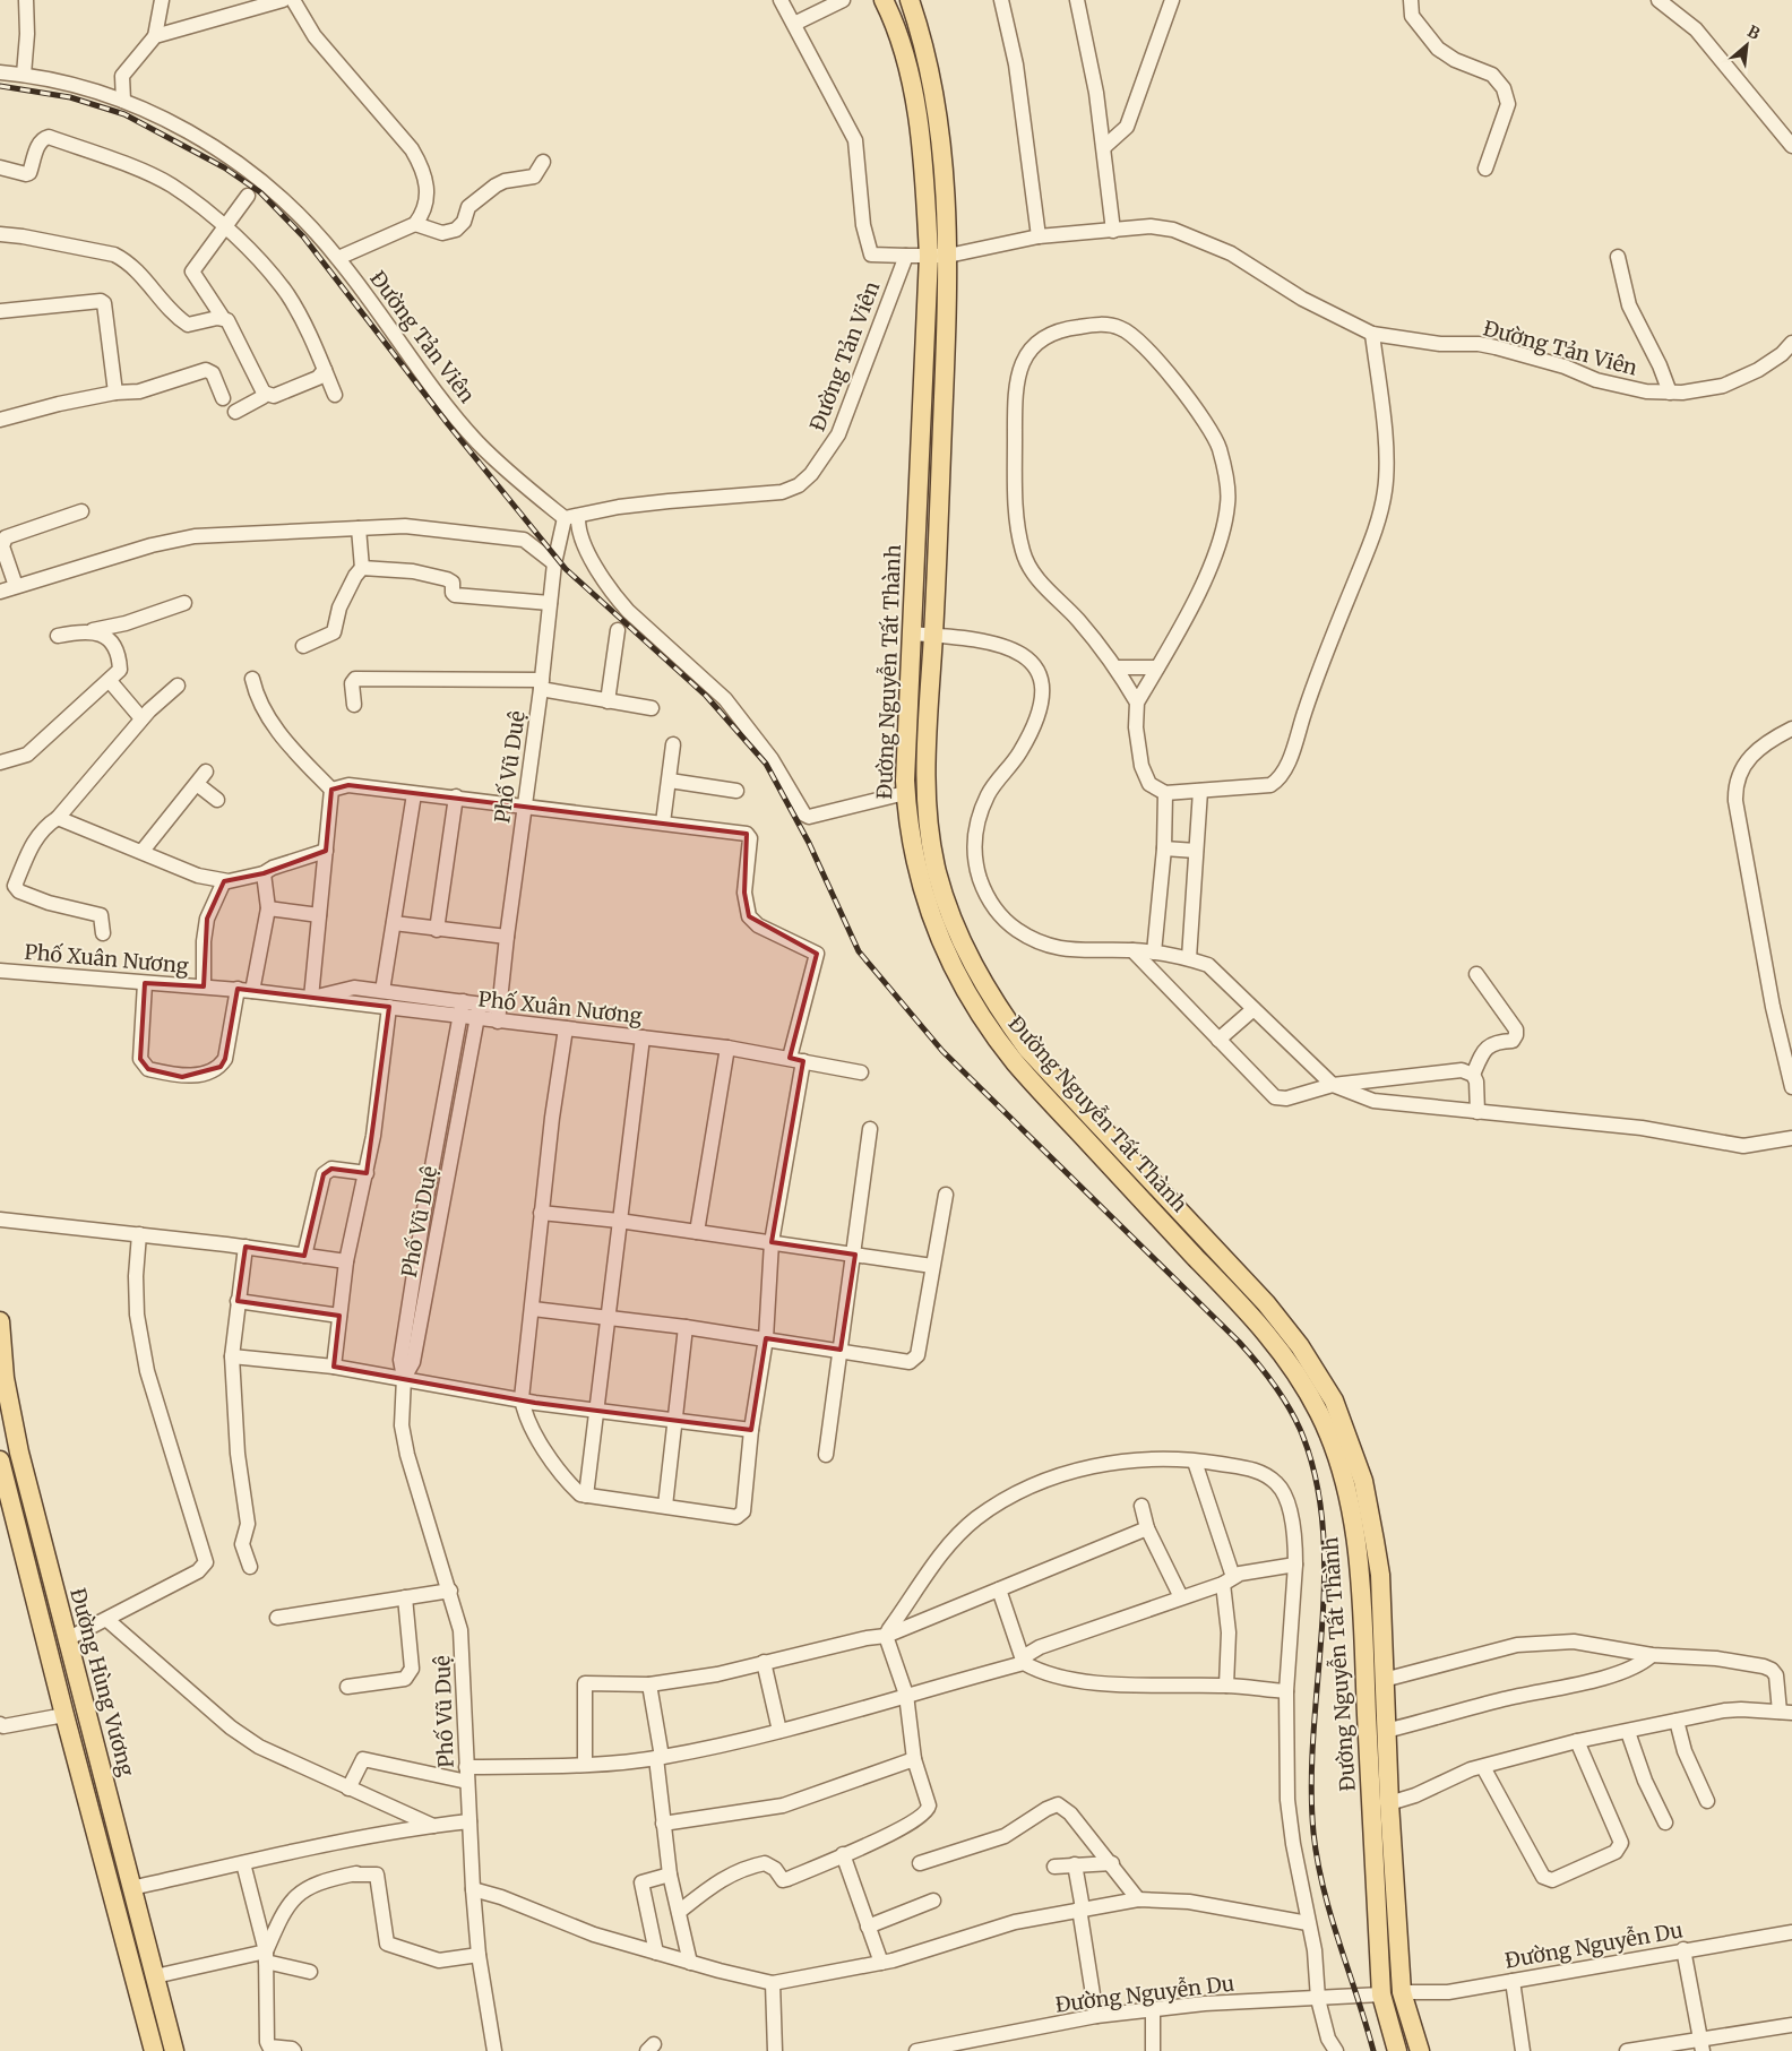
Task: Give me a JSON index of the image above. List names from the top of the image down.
{
  "streets": {
    "main road": ["Đường Nguyễn Tất Thành", "Đường Hùng Vương"],
    "street": [
      "Đường Tản Viên",
      "Phố Vũ Duệ",
      "Phố Xuân Nương",
      "Đường Nguyễn Du"
    ]
  },
  "crossings": [
    ["Đường Tản Viên", "Đường Nguyễn Tất Thành"],
    ["Đường Tản Viên", "Phố Vũ Duệ"],
    ["Đường Nguyễn Tất Thành", "Đường Nguyễn Du"],
    ["Phố Vũ Duệ", "Phố Xuân Nương"]
  ],
  "north": "top right"
}
